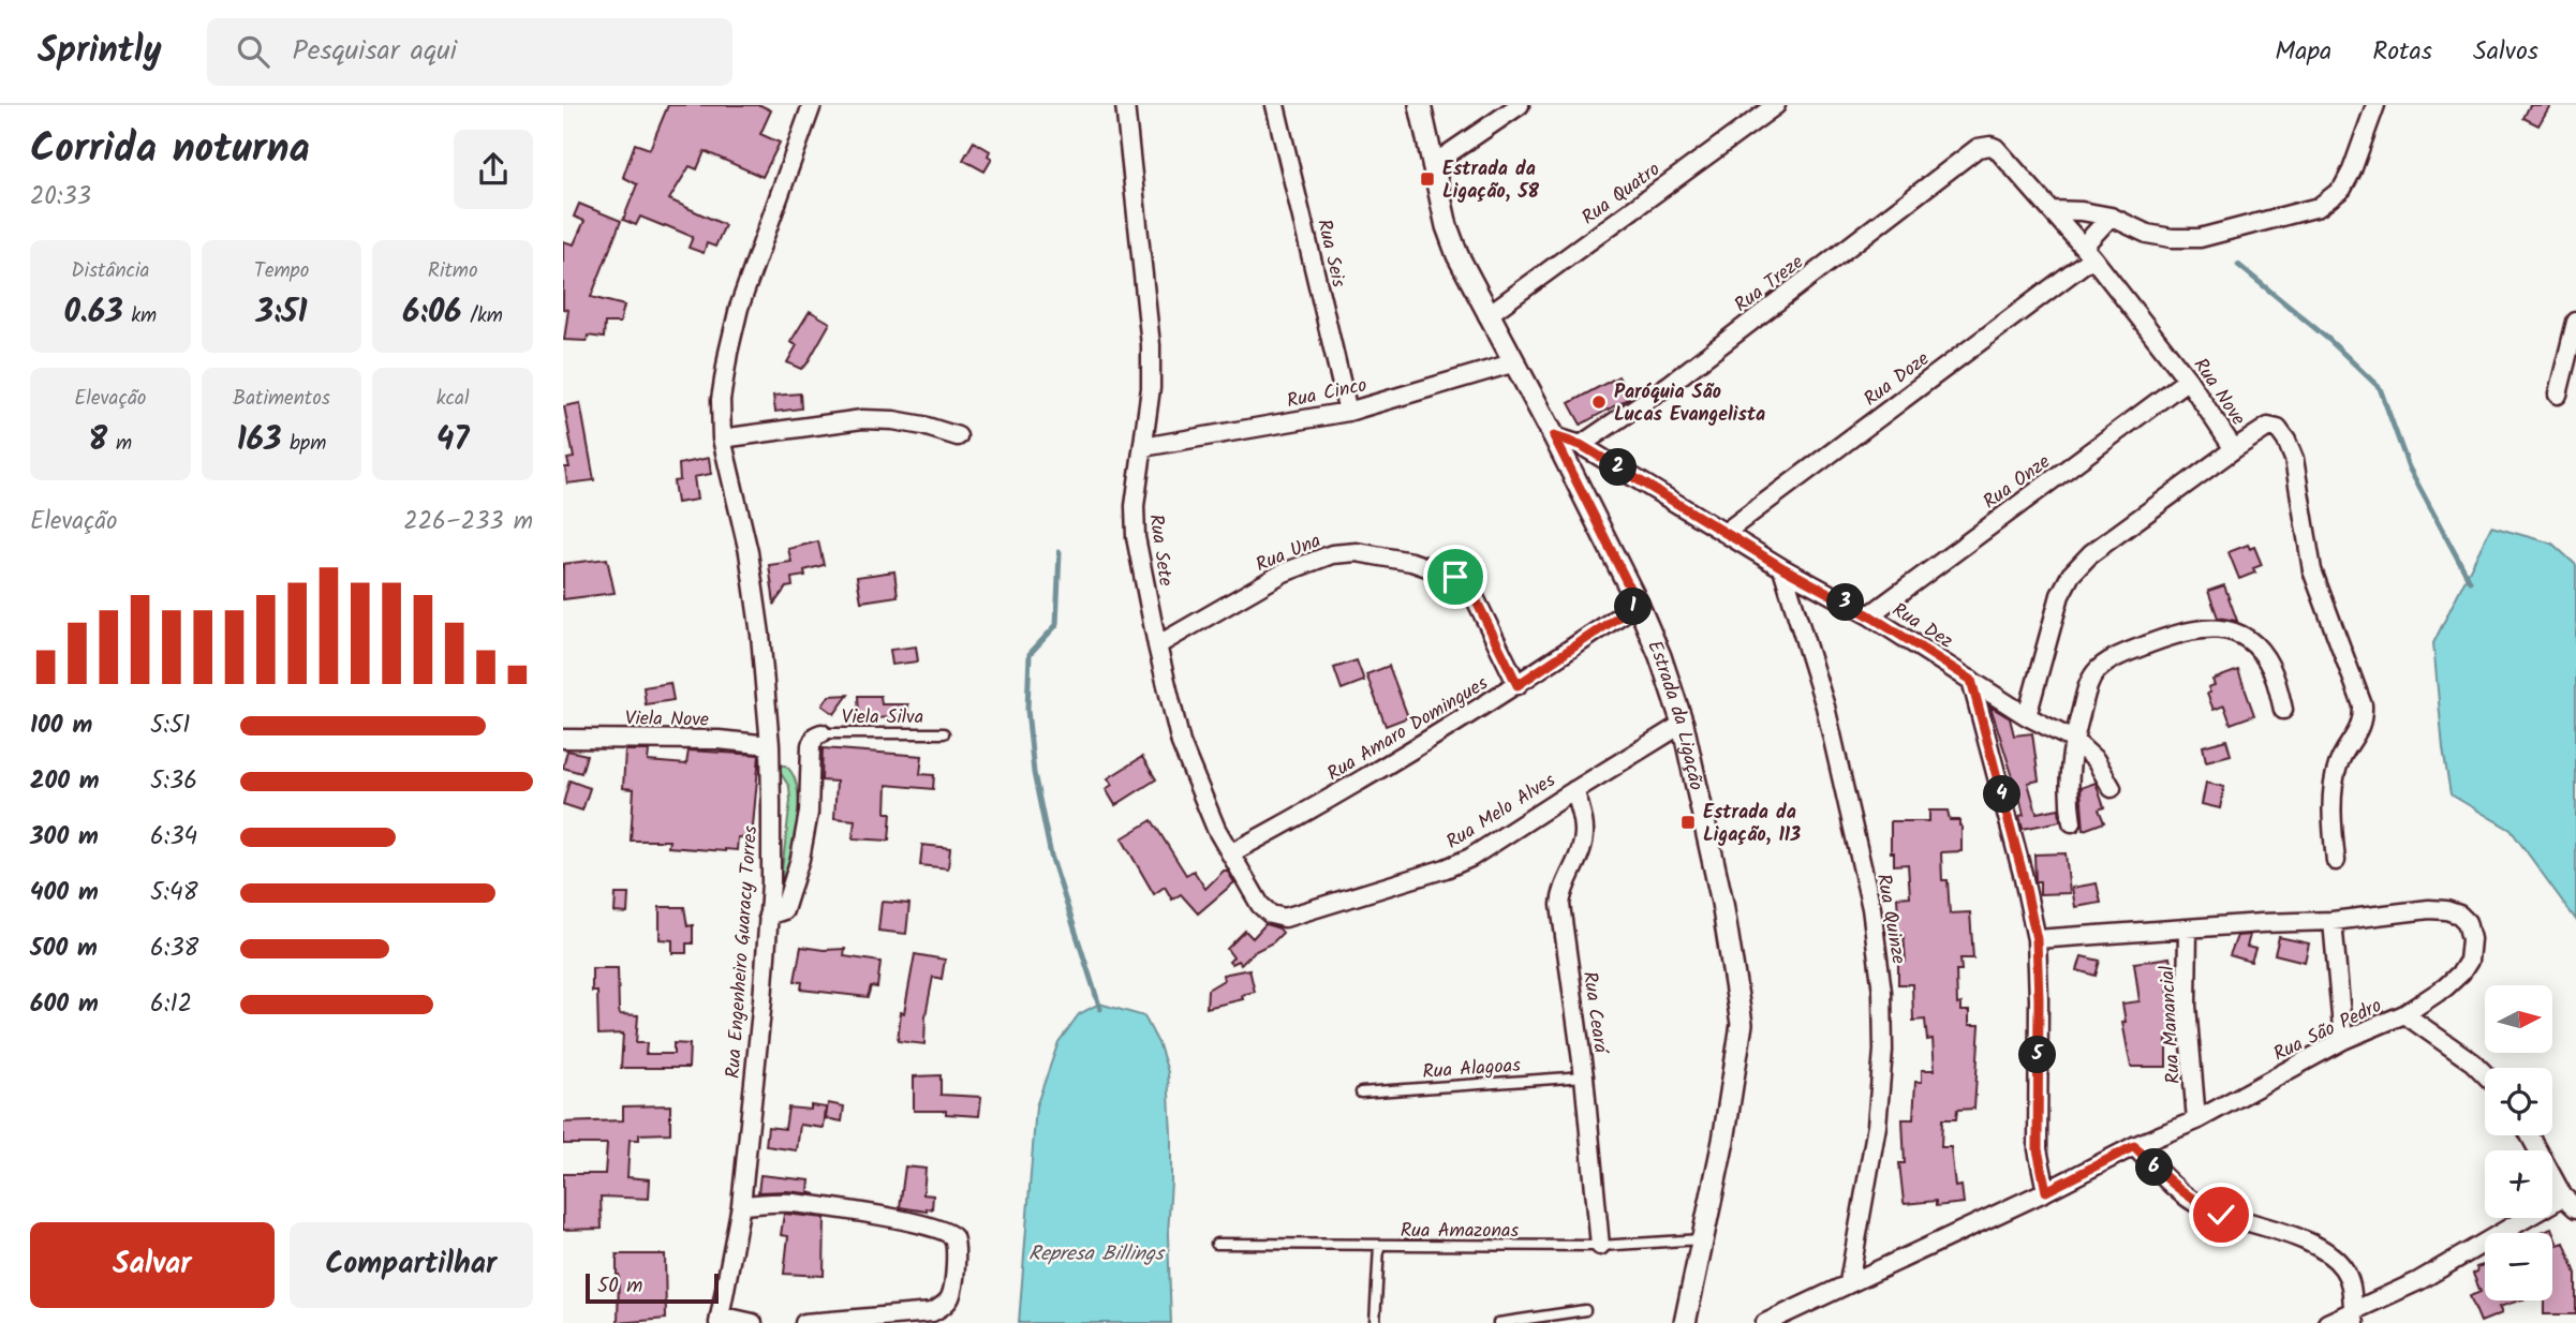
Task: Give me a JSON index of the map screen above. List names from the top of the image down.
{
  "streets": {
    "street": [
      "Rua Quatro",
      "Rua Seis",
      "Rua Treze",
      "Rua Doze",
      "Rua Nove",
      "Rua Cinco",
      "Rua Onze",
      "Rua Sete",
      "Rua Una",
      "Rua Dez",
      "Estrada da Ligação",
      "Viela Nove",
      "Rua Amaro Domingues",
      "Rua Melo Alves",
      "Rua Quinze",
      "Rua Engenheiro Guaracy Torres",
      "Rua Ceará",
      "Rua Manancial",
      "Rua São Pedro"
    ],
    "lane": ["Viela Silva", "Rua Alagoas", "Rua Amazonas"]
  },
  "crossings": [
    ["Rua Quatro", "Estrada da Ligação"],
    ["Rua Seis", "Rua Cinco"],
    ["Rua Treze", "Rua Nove"],
    ["Rua Treze", "Rua Dez"],
    ["Rua Doze", "Rua Nove"],
    ["Rua Doze", "Rua Dez"],
    ["Rua Nove", "Rua Onze"],
    ["Rua Nove", "Rua Dez"],
    ["Rua Cinco", "Rua Sete"],
    ["Rua Cinco", "Estrada da Ligação"],
    ["Rua Onze", "Rua Dez"],
    ["Rua Sete", "Rua Una"],
    ["Rua Sete", "Rua Amaro Domingues"],
    ["Rua Sete", "Rua Melo Alves"],
    ["Rua Una", "Rua Amaro Domingues"],
    ["Rua Dez", "Rua Quinze"],
    ["Estrada da Ligação", "Rua Amaro Domingues"],
    ["Estrada da Ligação", "Rua Melo Alves"],
    ["Estrada da Ligação", "Rua Amazonas"],
    ["Viela Nove", "Rua Engenheiro Guaracy Torres"],
    ["Rua Melo Alves", "Rua Ceará"],
    ["Rua Quinze", "Rua São Pedro"],
    ["Rua Ceará", "Rua Alagoas"],
    ["Rua Ceará", "Rua Amazonas"],
    ["Rua Manancial", "Rua São Pedro"]
  ],
  "water": ["Represa Billings"],
  "places": {
    "transit": ["Estrada da Ligação, 58", "Estrada da Ligação, 113"],
    "other": ["Paróquia São Lucas Evangelista"]
  },
  "scale_bar": "50 m",
  "north": "right",
  "page": {
    "header": "Sprintly",
    "search": "Pesquisar aqui",
    "nav": ["Mapa", "Rotas", "Salvos"],
    "heading": ["Corrida noturna", "20:33"],
    "stats": [
      ["Distância", "0.63 km"],
      ["Tempo", "3:51"],
      ["Ritmo", "6:06 /km"],
      ["Elevação", "8 m"],
      ["Batimentos", "163 bpm"],
      ["kcal", "47"]
    ],
    "pins": [
      "2",
      "3",
      "1",
      "4",
      "5",
      "6"
    ],
    "chart": ["Elevação", "226–233 m"],
    "list": [
      {
        "name": "100 m",
        "note": "5:51"
      },
      {
        "name": "200 m",
        "note": "5:36"
      },
      {
        "name": "300 m",
        "note": "6:34"
      },
      {
        "name": "400 m",
        "note": "5:48"
      },
      {
        "name": "500 m",
        "note": "6:38"
      },
      {
        "name": "600 m",
        "note": "6:12"
      }
    ],
    "map_buttons": ["+", "−"],
    "buttons": ["Salvar", "Compartilhar"],
    "scale": "50 m"
  }
}
